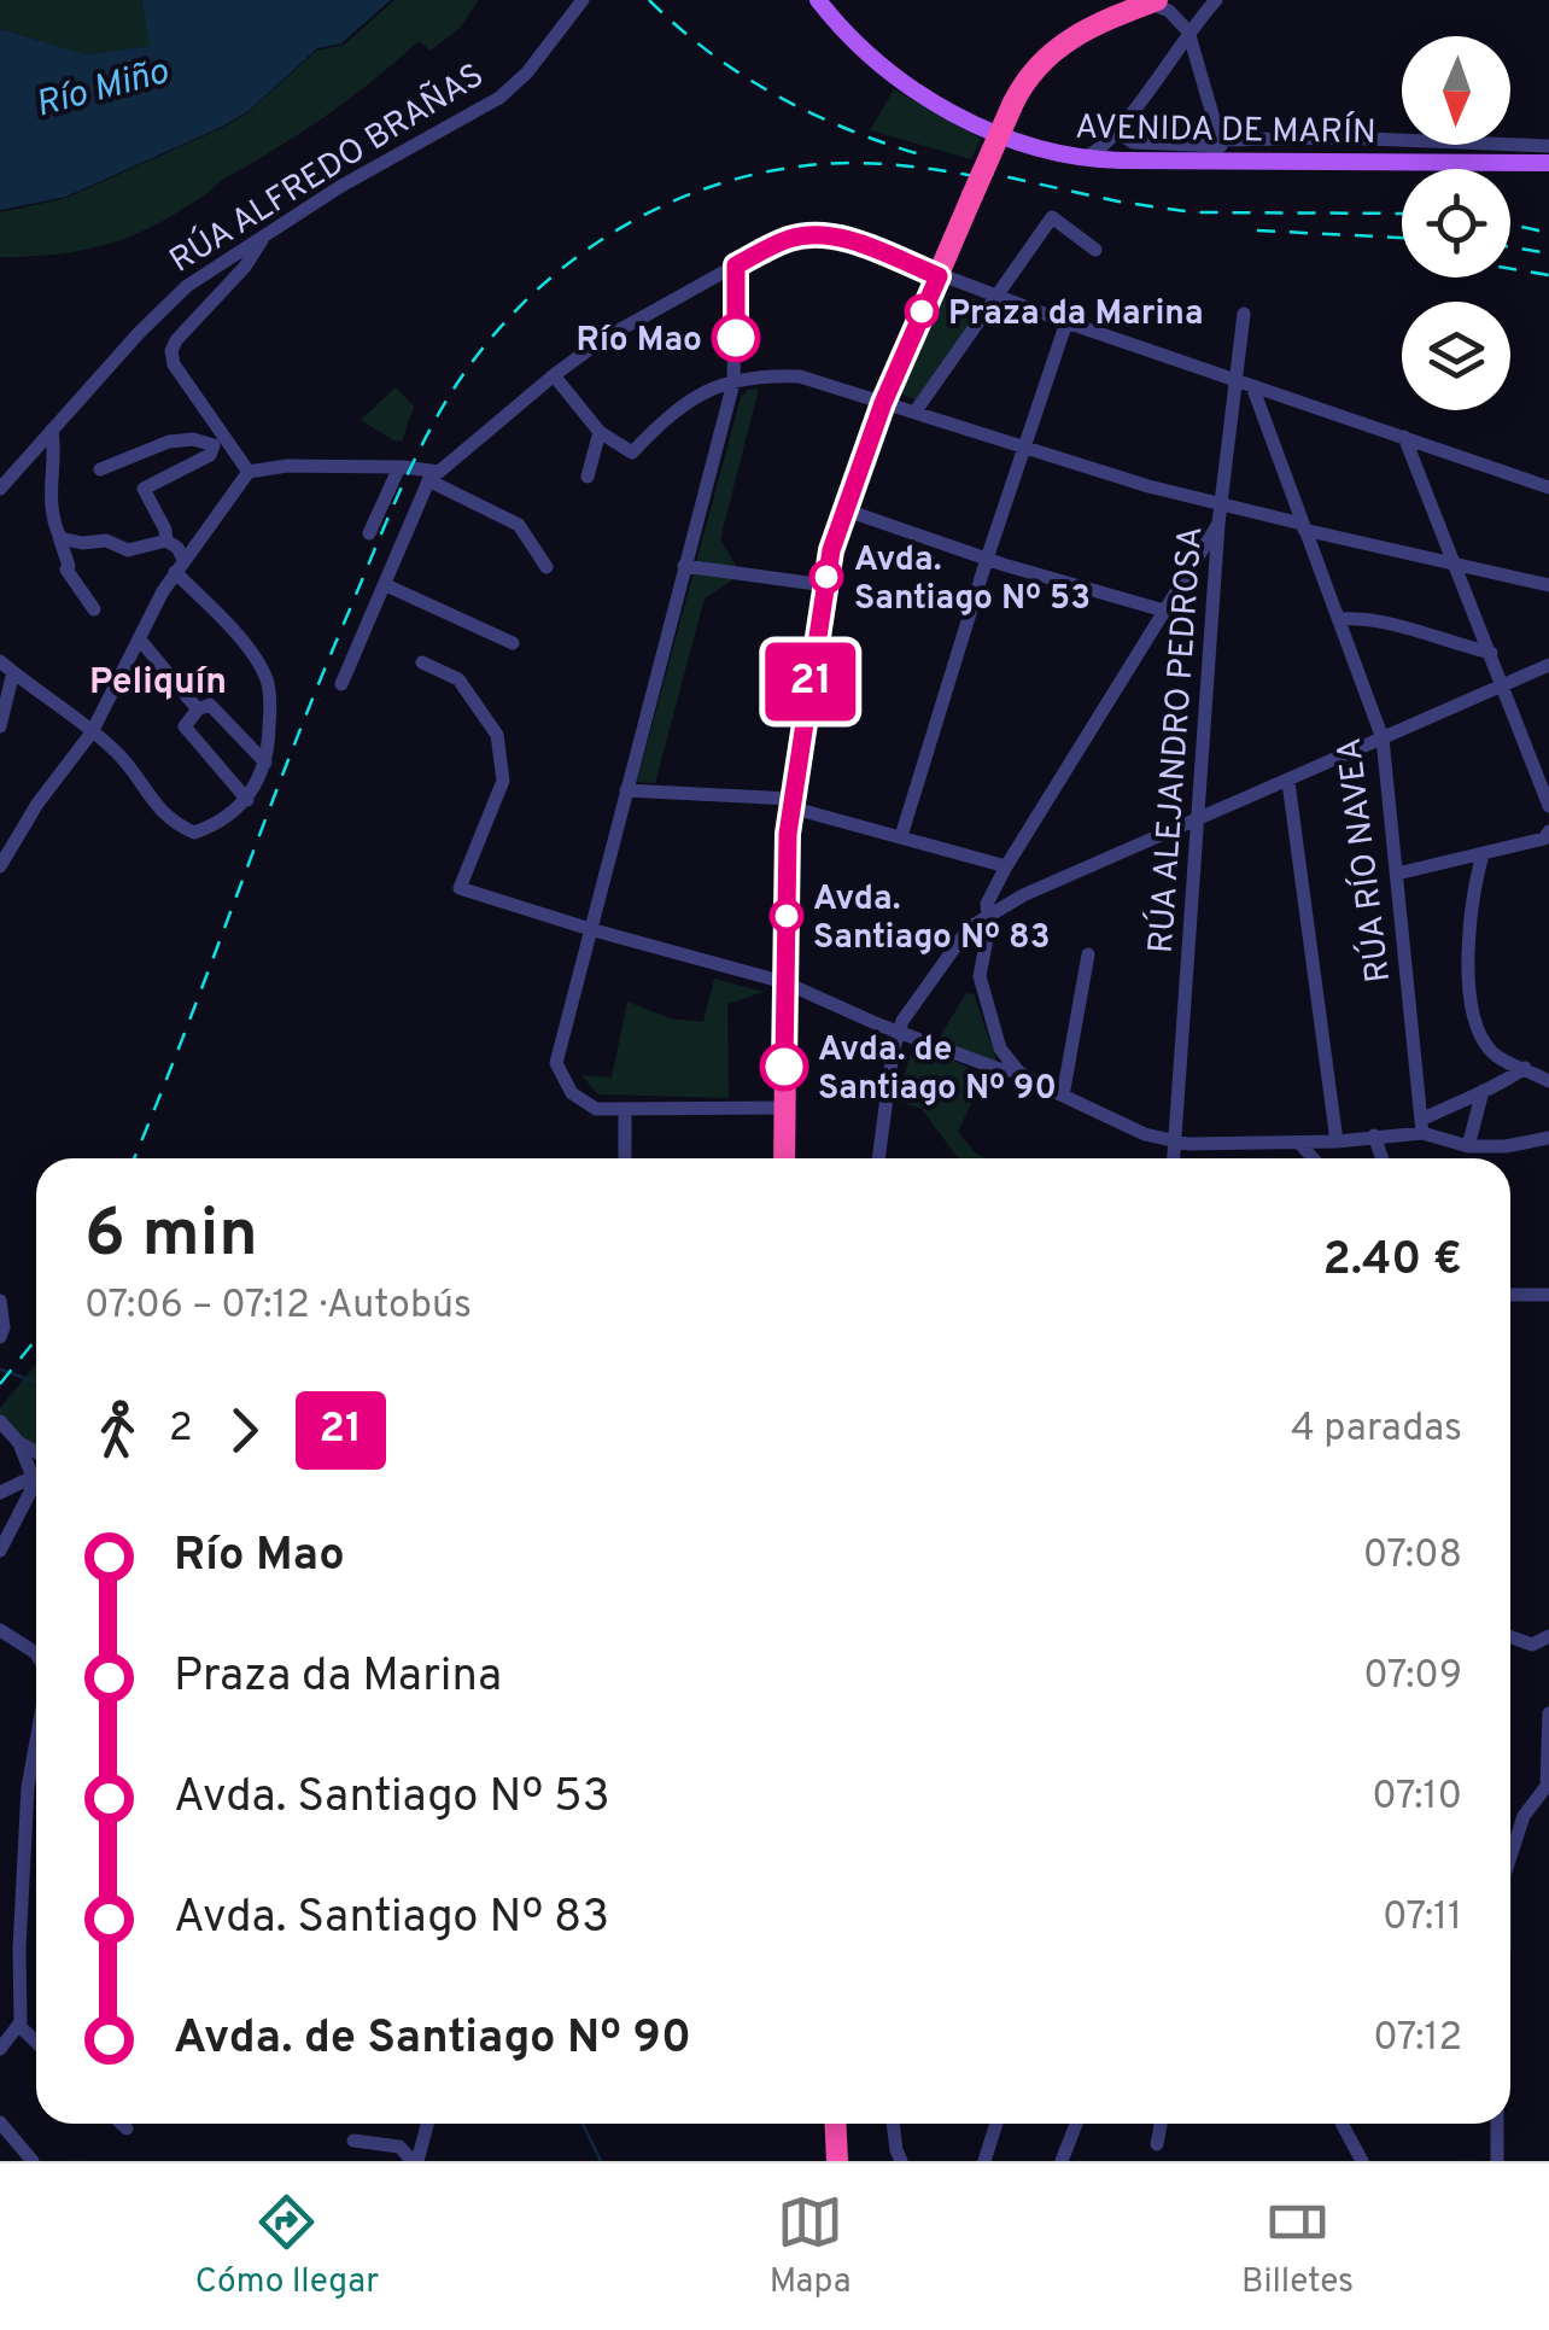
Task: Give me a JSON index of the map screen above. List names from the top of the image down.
{
  "streets": {
    "main road": ["AVENIDA DE MARÍN"],
    "street": ["RÚA ALFREDO BRAÑAS", "RÚA ALEJANDRO PEDROSA", "RÚA RÍO NAVEA"]
  },
  "crossings": [
    ["RÚA ALEJANDRO PEDROSA", "RÚA RÍO NAVEA"]
  ],
  "districts": ["Peliquín"],
  "water": ["Río Miño"],
  "places": [
    "Praza da Marina",
    "Río Mao",
    "Avda. Santiago Nº 53",
    "Avda. Santiago Nº 83",
    "Avda. de Santiago Nº 90"
  ],
  "lines": ["bus line 21"],
  "north": "bottom",
  "page": {
    "on_map": "21",
    "heading": ["6 min", "07:06 – 07:12 · Autobús", "2.40 €"],
    "legs": ["2", "21", "4 paradas"],
    "list": [
      {
        "name": "Río Mao",
        "value": "07:08"
      },
      {
        "name": "Praza da Marina",
        "value": "07:09"
      },
      {
        "name": "Avda. Santiago Nº 53",
        "value": "07:10"
      },
      {
        "name": "Avda. Santiago Nº 83",
        "value": "07:11"
      },
      {
        "name": "Avda. de Santiago Nº 90",
        "value": "07:12"
      }
    ],
    "tabs": ["Cómo llegar", "Mapa", "Billetes"]
  }
}
